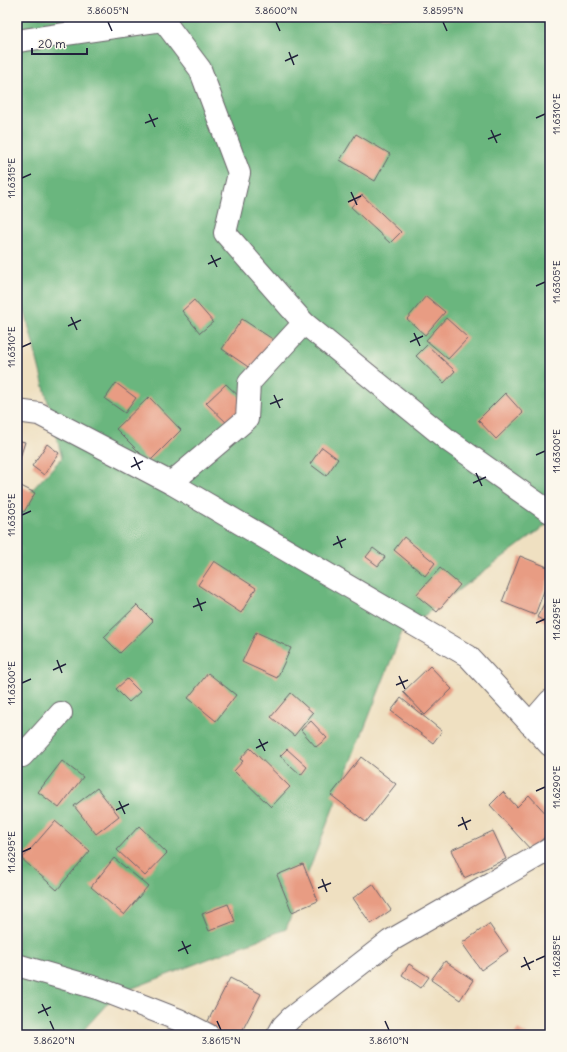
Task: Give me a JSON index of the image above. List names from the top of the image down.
{
  "scale_bar": "20 m",
  "coordinates": [
    "3.8605°N",
    "3.8600°N",
    "3.8595°N",
    "11.6310°E",
    "11.6315°E",
    "11.6305°E",
    "11.6300°E",
    "11.6295°E",
    "11.6290°E",
    "11.6285°E",
    "3.8620°N",
    "3.8615°N",
    "3.8610°N"
  ]
}
